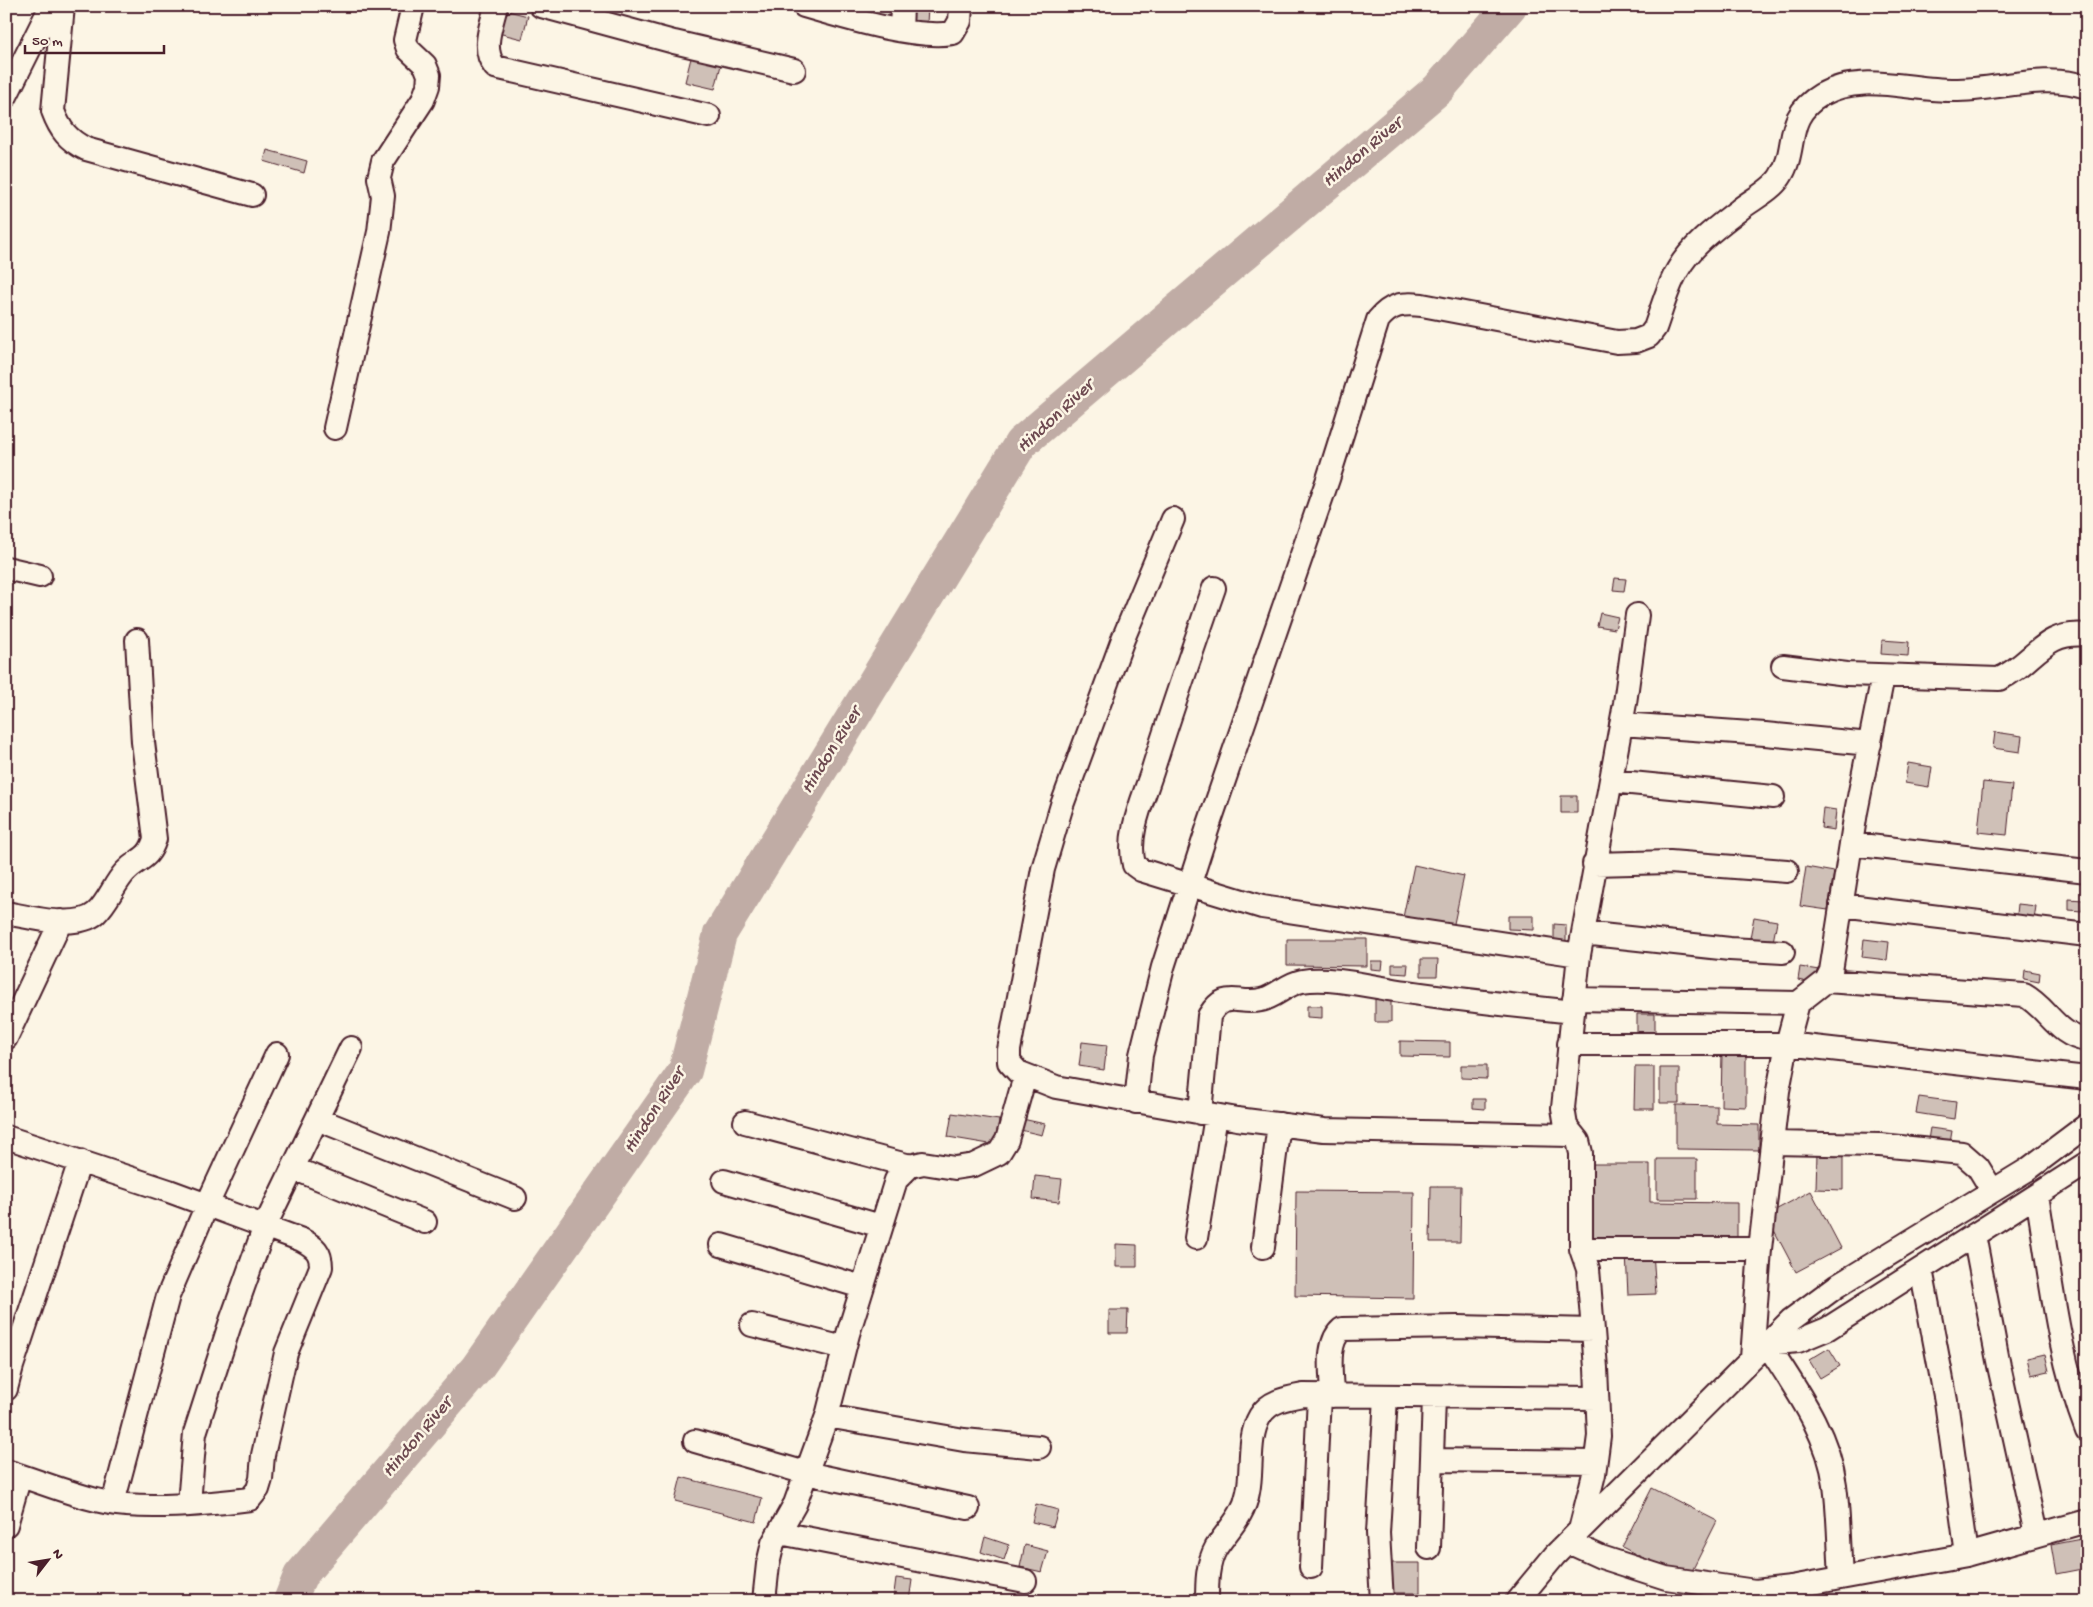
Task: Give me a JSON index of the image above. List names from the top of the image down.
{
  "water": ["Hindon River"],
  "scale_bar": "50 m",
  "north": "top right"
}
